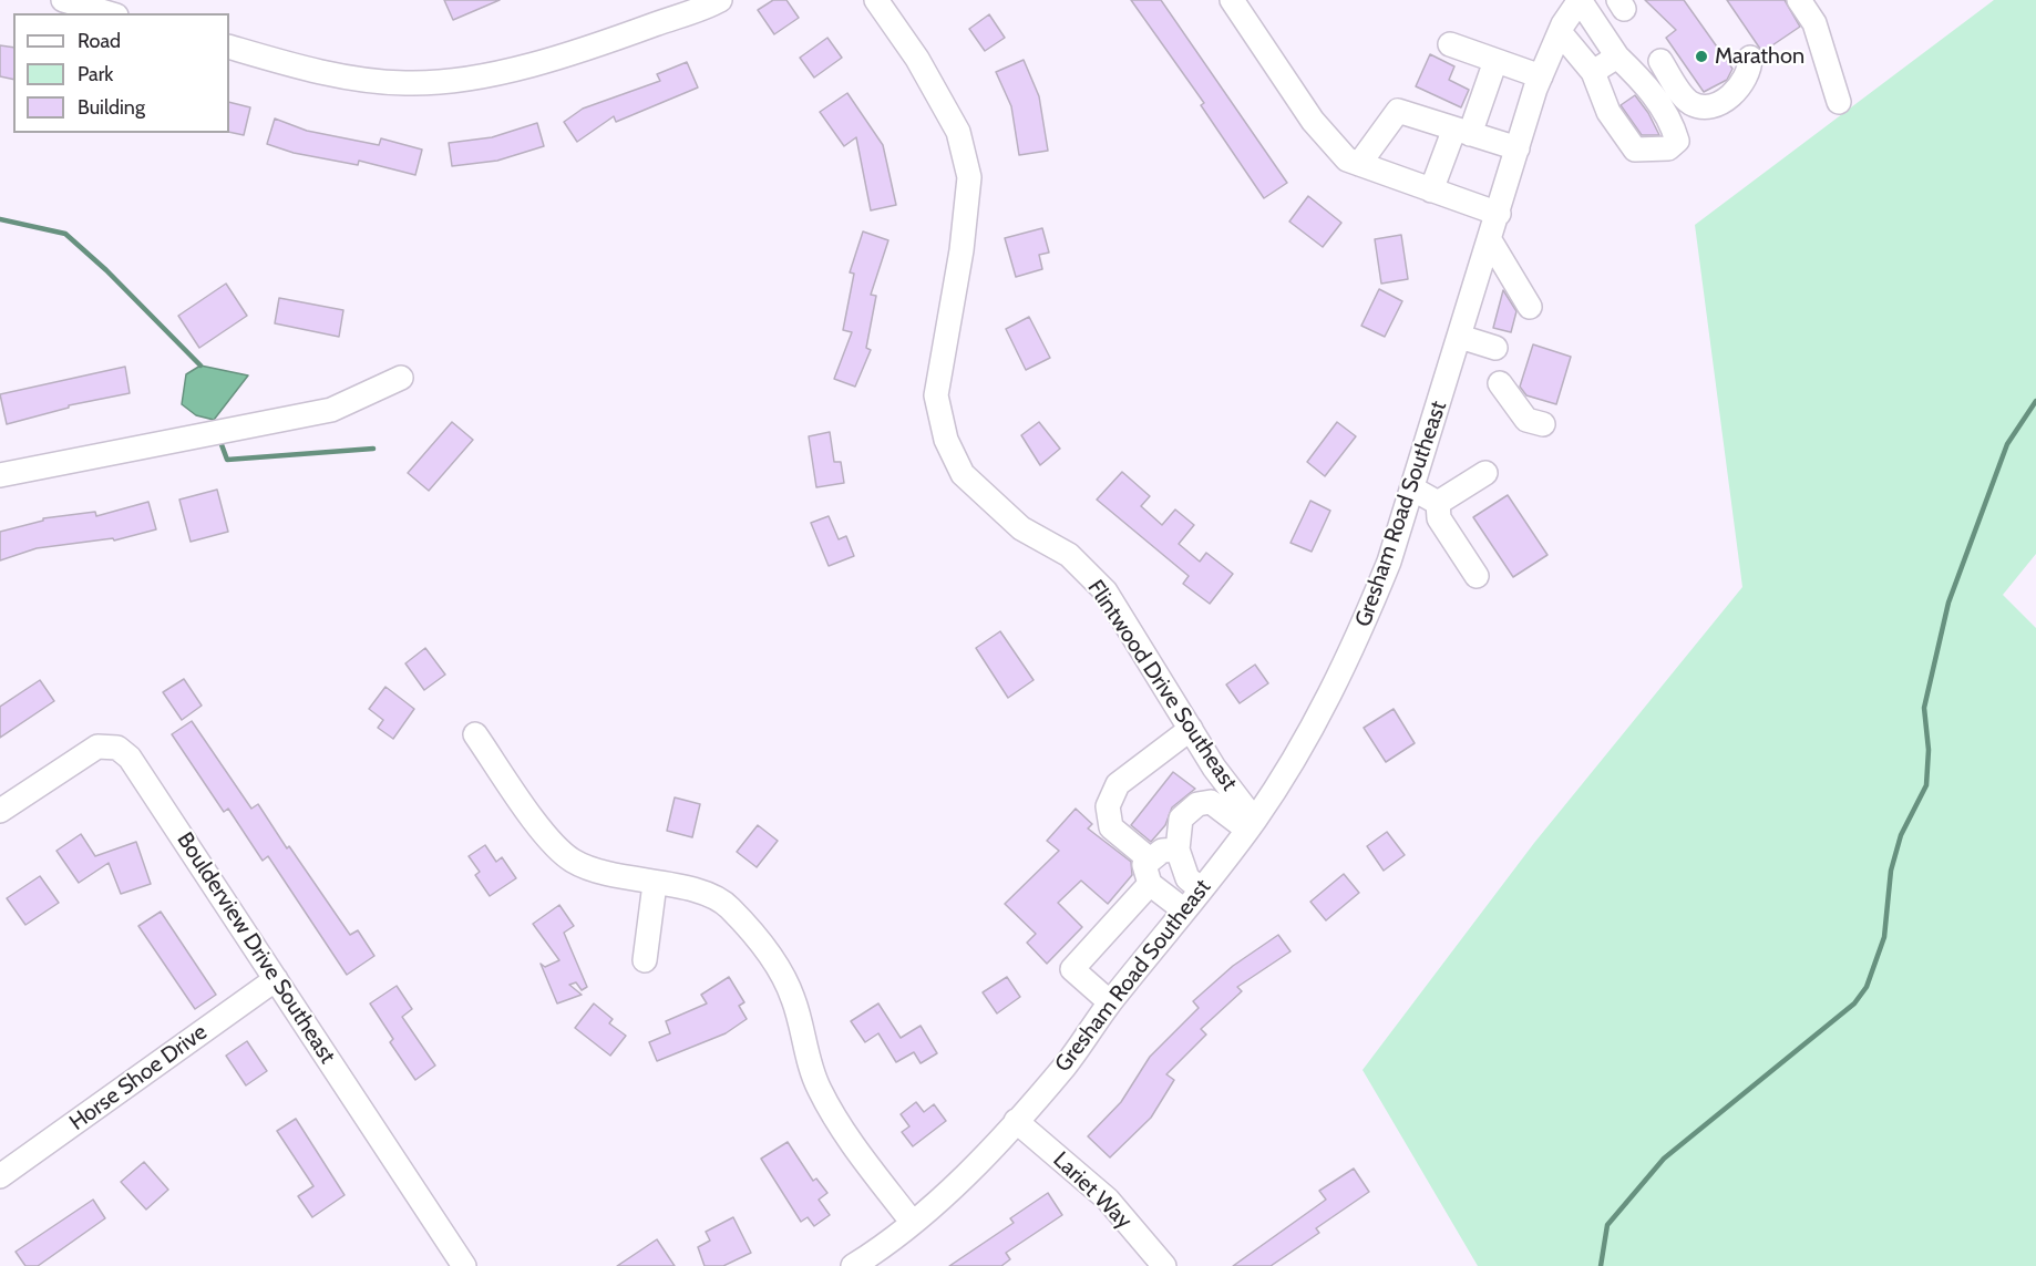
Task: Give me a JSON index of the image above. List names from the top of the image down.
{
  "streets": {
    "street": [
      "Gresham Road Southeast",
      "Flintwood Drive Southeast",
      "Boulderview Drive Southeast",
      "Horse Shoe Drive",
      "Lariet Way"
    ]
  },
  "crossings": [
    ["Gresham Road Southeast", "Flintwood Drive Southeast"],
    ["Gresham Road Southeast", "Lariet Way"],
    ["Boulderview Drive Southeast", "Horse Shoe Drive"]
  ],
  "places": ["Marathon"],
  "legend": ["Road", "Park", "Building"]
}
